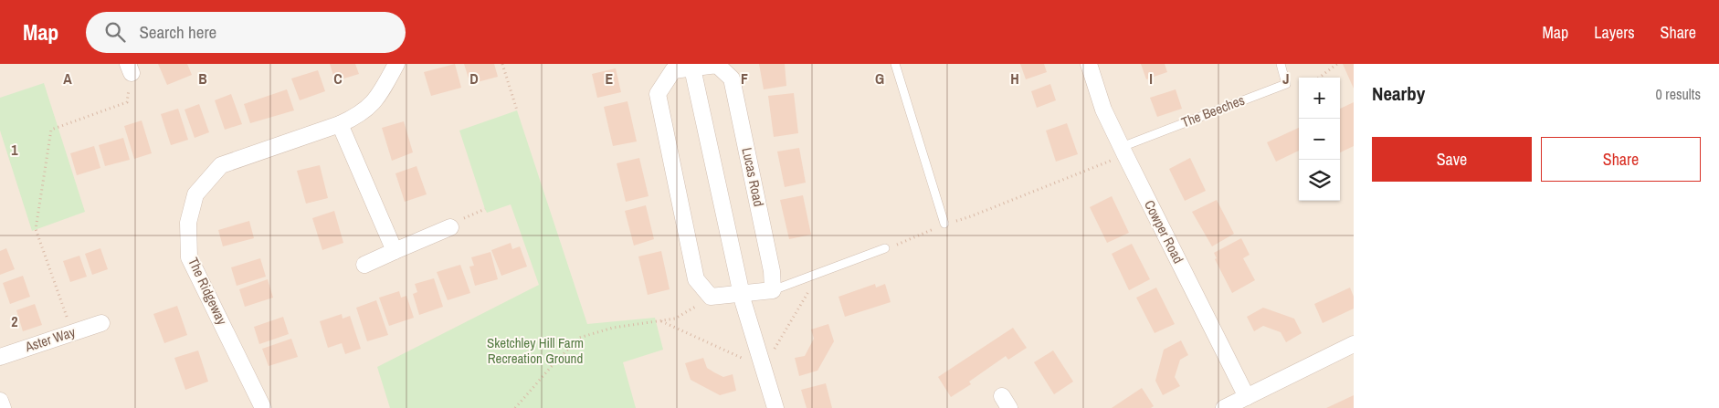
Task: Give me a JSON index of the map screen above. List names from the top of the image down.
{
  "streets": {
    "street": [
      "Lucas Road",
      "Cowper Road",
      "The Ridgeway",
      "Aster Way"
    ],
    "lane": ["The Beeches"]
  },
  "crossings": [
    ["The Beeches", "Cowper Road"]
  ],
  "parks": ["Sketchley Hill Farm Recreation Ground"],
  "page": {
    "header": "Map",
    "search": "Search here",
    "nav": ["Map", "Layers", "Share"],
    "heading": ["Nearby", "0 results"],
    "map_buttons": ["+", "−"],
    "buttons": ["Save", "Share"]
  },
  "grid": {
    "columns": [
      "A",
      "B",
      "C",
      "D",
      "E",
      "F",
      "G",
      "H",
      "I",
      "J"
    ],
    "rows": ["1", "2"]
  }
}
